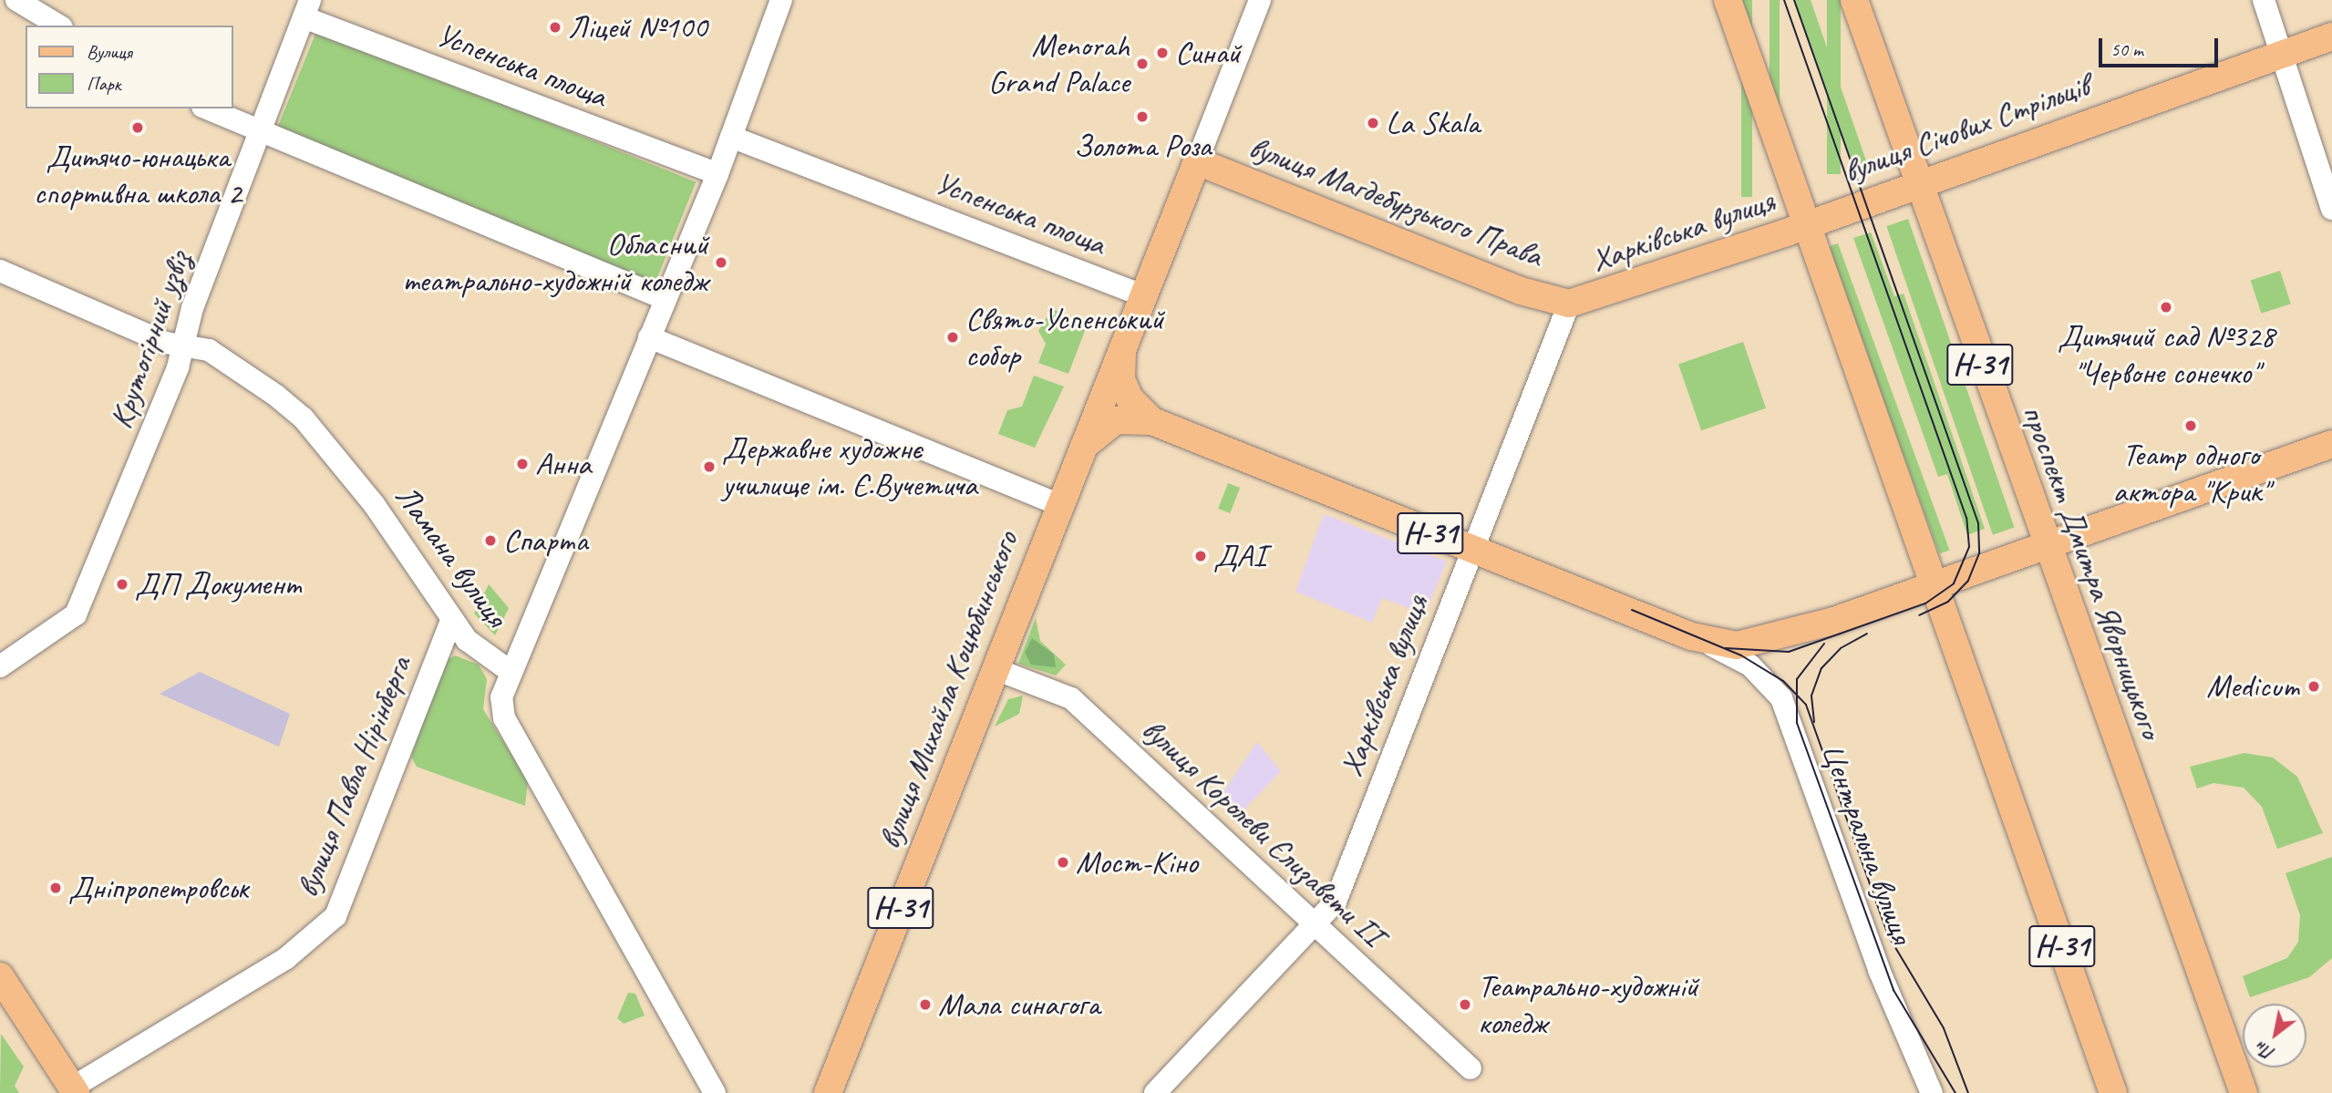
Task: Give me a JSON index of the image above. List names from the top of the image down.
{
  "streets": {
    "main road": [
      "вулиця Січових Стрільців",
      "вулиця Магдебурзького Права",
      "Харківська вулиця",
      "Н-31",
      "проспект Дмитра Яворницького",
      "вулиця Михайла Коцюбинського"
    ],
    "street": [
      "Успенська площа",
      "Крутогірний узвіз",
      "Ламана вулиця",
      "вулиця Павла Нірінберга",
      "вулиця Королеви Єлизавети ІІ",
      "Центральна вулиця"
    ]
  },
  "crossings": [
    ["Успенська площа", "Крутогірний узвіз"],
    ["Успенська площа", "Н-31"],
    ["вулиця Січових Стрільців", "Харківська вулиця"],
    ["вулиця Січових Стрільців", "проспект Дмитра Яворницького"],
    ["вулиця Магдебурзького Права", "Харківська вулиця"],
    ["вулиця Магдебурзького Права", "Н-31"],
    ["Харківська вулиця", "Н-31"],
    ["Харківська вулиця", "вулиця Королеви Єлизавети ІІ"],
    ["Крутогірний узвіз", "Ламана вулиця"],
    ["Н-31", "вулиця Михайла Коцюбинського"],
    ["Н-31", "Центральна вулиця"],
    ["Ламана вулиця", "вулиця Павла Нірінберга"],
    ["вулиця Михайла Коцюбинського", "вулиця Королеви Єлизавети ІІ"]
  ],
  "places": [
    "Ліцей №100",
    "Синай",
    "Menorah Grand Palace",
    "Золота Роза",
    "La Skala",
    "Дитячо-юнацька спортивна школа 2",
    "Обласний театрально-художній коледж",
    "Дитячий сад №328 \"Червоне сонечко\"",
    "Свято-Успенський собор",
    "Театр одного актора \"Крик\"",
    "Анна",
    "Державне художнє училище ім. Є.Вучетича",
    "Спарта",
    "ДАІ",
    "ДП Документ",
    "Medicum",
    "Мост-Кіно",
    "Дніпропетровськ",
    "Мала синагога",
    "Театрально-художній коледж"
  ],
  "legend": ["Вулиця", "Парк"],
  "scale_bar": "50 m",
  "north": "bottom left"
}
